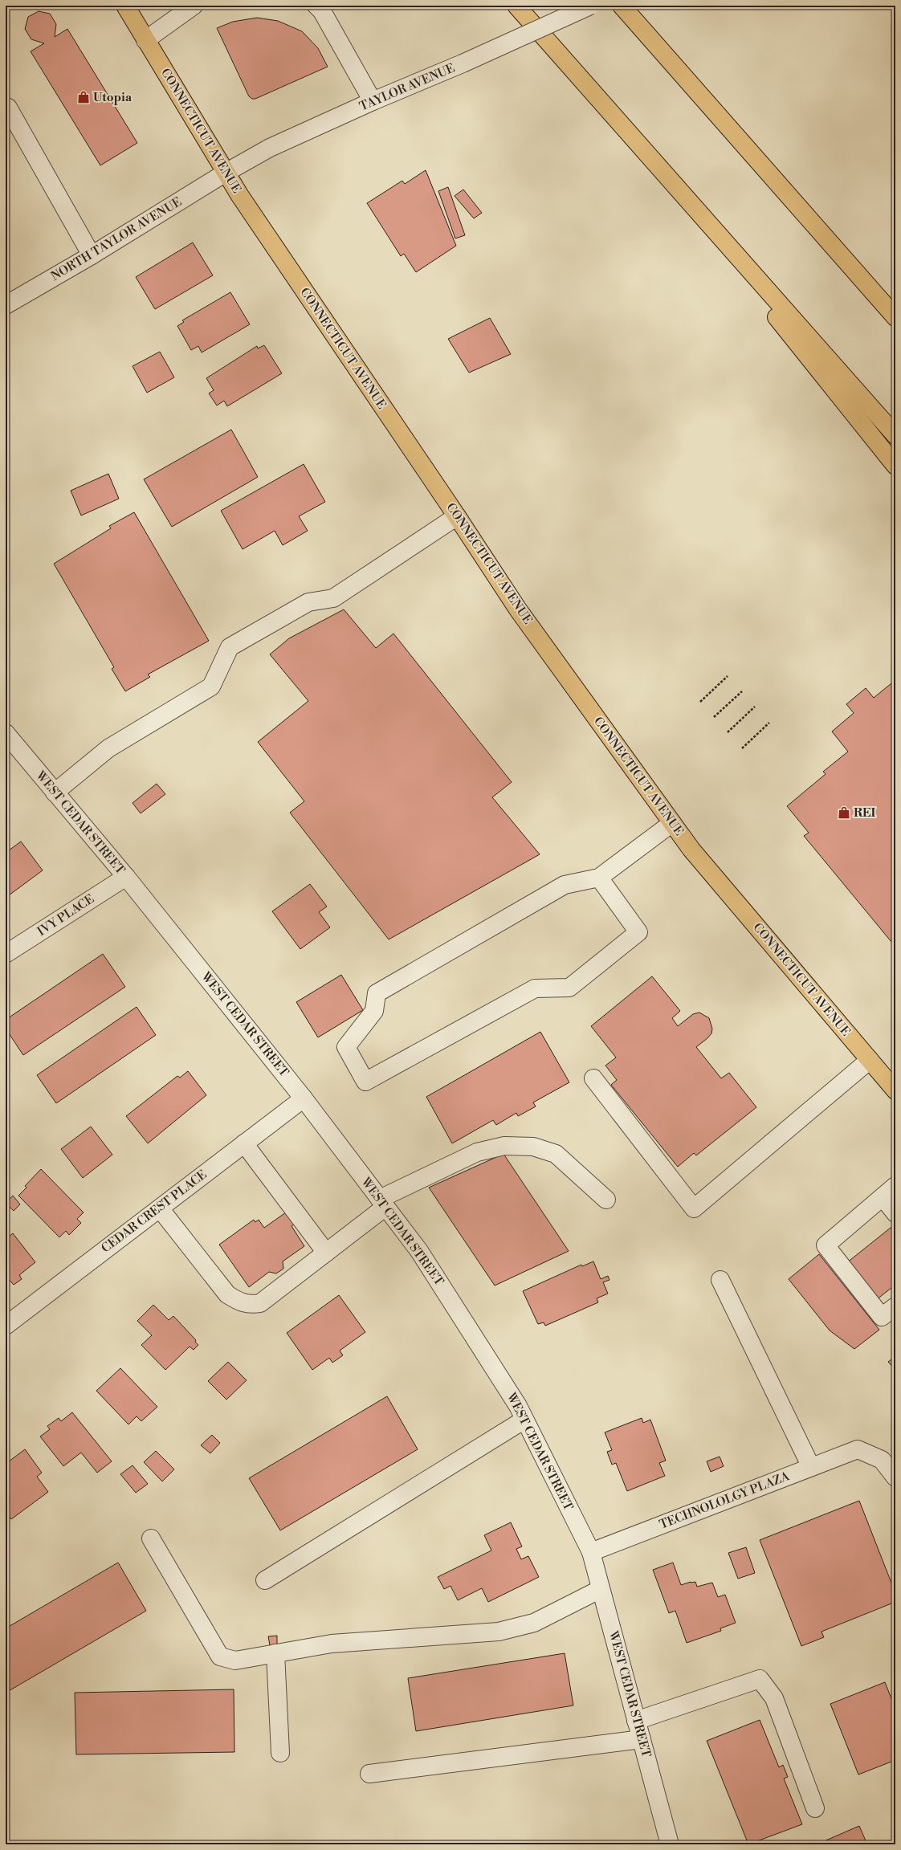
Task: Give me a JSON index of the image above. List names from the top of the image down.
{
  "streets": {
    "main road": ["CONNECTICUT AVENUE"],
    "street": [
      "TAYLOR AVENUE",
      "NORTH TAYLOR AVENUE",
      "WEST CEDAR STREET",
      "IVY PLACE",
      "CEDAR CREST PLACE",
      "TECHNOLOLGY PLAZA"
    ]
  },
  "crossings": [
    ["TAYLOR AVENUE", "CONNECTICUT AVENUE"],
    ["TAYLOR AVENUE", "NORTH TAYLOR AVENUE"],
    ["CONNECTICUT AVENUE", "NORTH TAYLOR AVENUE"],
    ["WEST CEDAR STREET", "IVY PLACE"],
    ["WEST CEDAR STREET", "CEDAR CREST PLACE"],
    ["WEST CEDAR STREET", "TECHNOLOLGY PLAZA"]
  ],
  "places": {
    "shop": ["Utopia", "REI"]
  }
}
